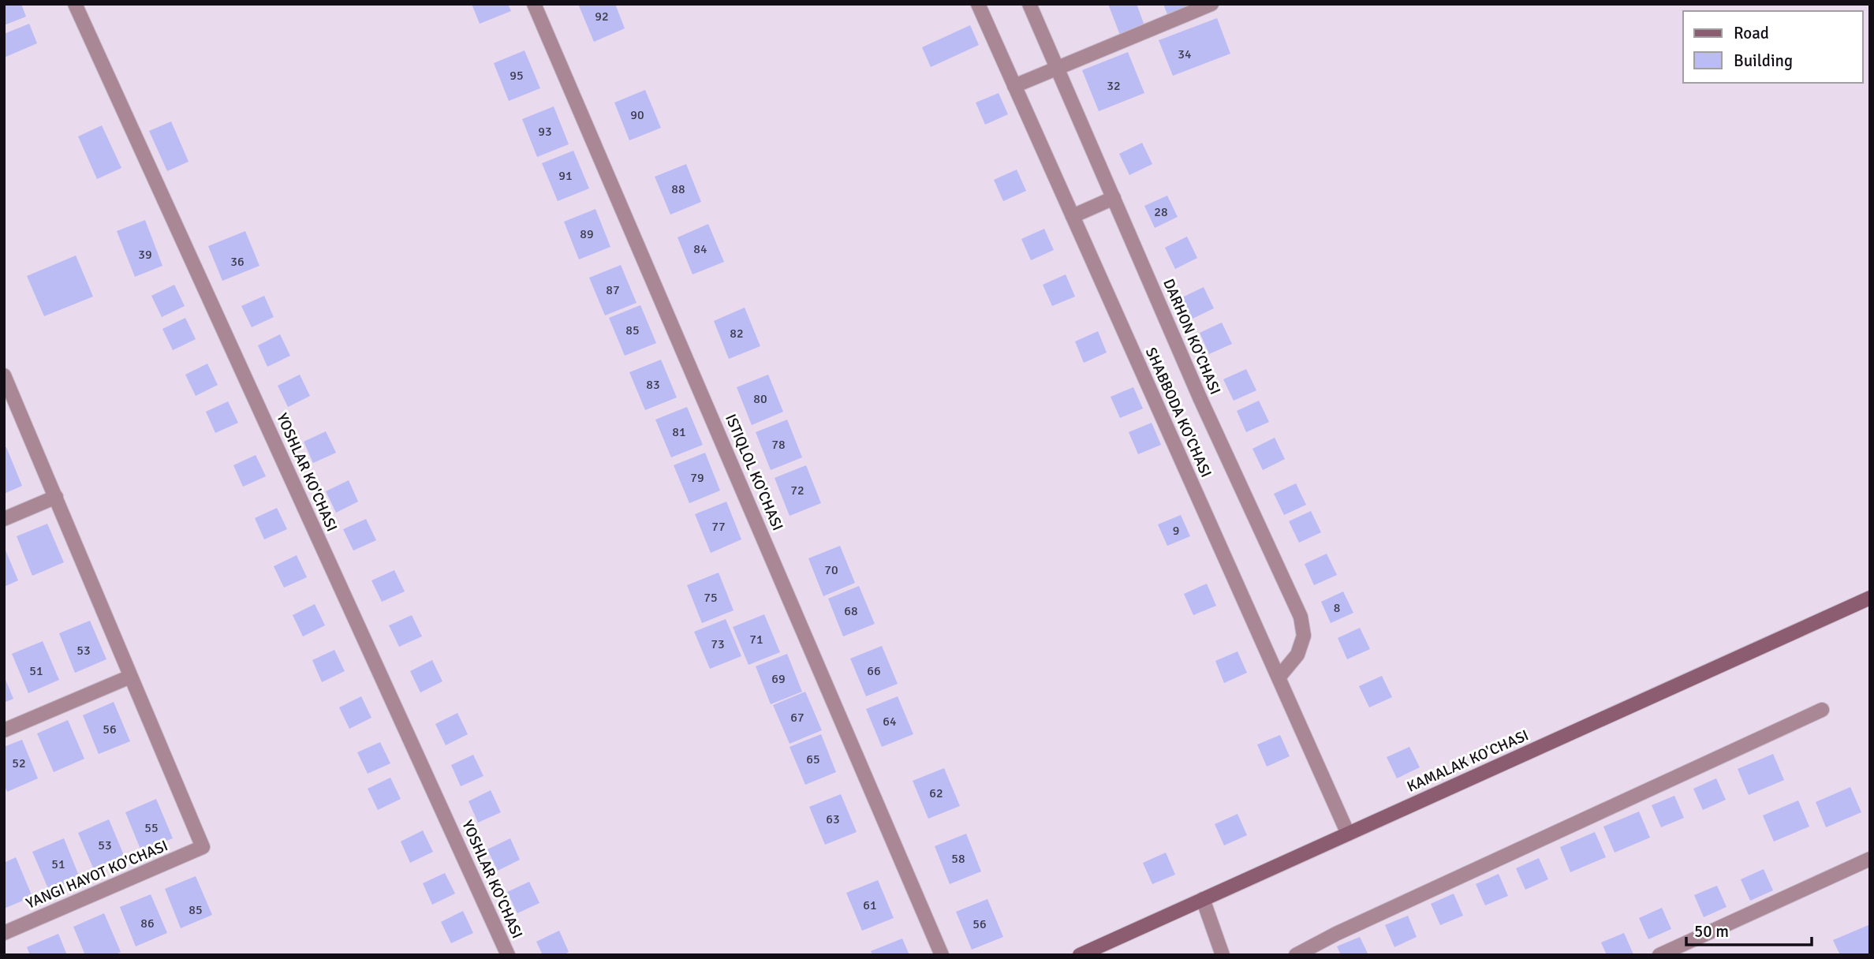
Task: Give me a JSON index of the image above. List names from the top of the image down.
{
  "streets": {
    "main road": ["KAMALAK KO'CHASI"],
    "street": [
      "DARHON KO'CHASI",
      "SHABBODA KO'CHASI",
      "YOSHLAR KO'CHASI",
      "ISTIQLOL KO'CHASI",
      "YANGI HAYOT KO'CHASI"
    ]
  },
  "crossings": [
    ["DARHON KO'CHASI", "SHABBODA KO'CHASI"],
    ["SHABBODA KO'CHASI", "KAMALAK KO'CHASI"]
  ],
  "house_numbers": [
    "92",
    "34",
    "95",
    "32",
    "90",
    "93",
    "91",
    "88",
    "28",
    "89",
    "84",
    "39",
    "36",
    "87",
    "85",
    "82",
    "83",
    "80",
    "81",
    "78",
    "79",
    "72",
    "77",
    "9",
    "70",
    "75",
    "8",
    "68",
    "71",
    "73",
    "53",
    "51",
    "66",
    "69",
    "67",
    "64",
    "56",
    "65",
    "52",
    "62",
    "63",
    "55",
    "53",
    "58",
    "51",
    "61",
    "85",
    "86",
    "56"
  ],
  "legend": ["Road", "Building"],
  "scale_bar": "50 m"
}
